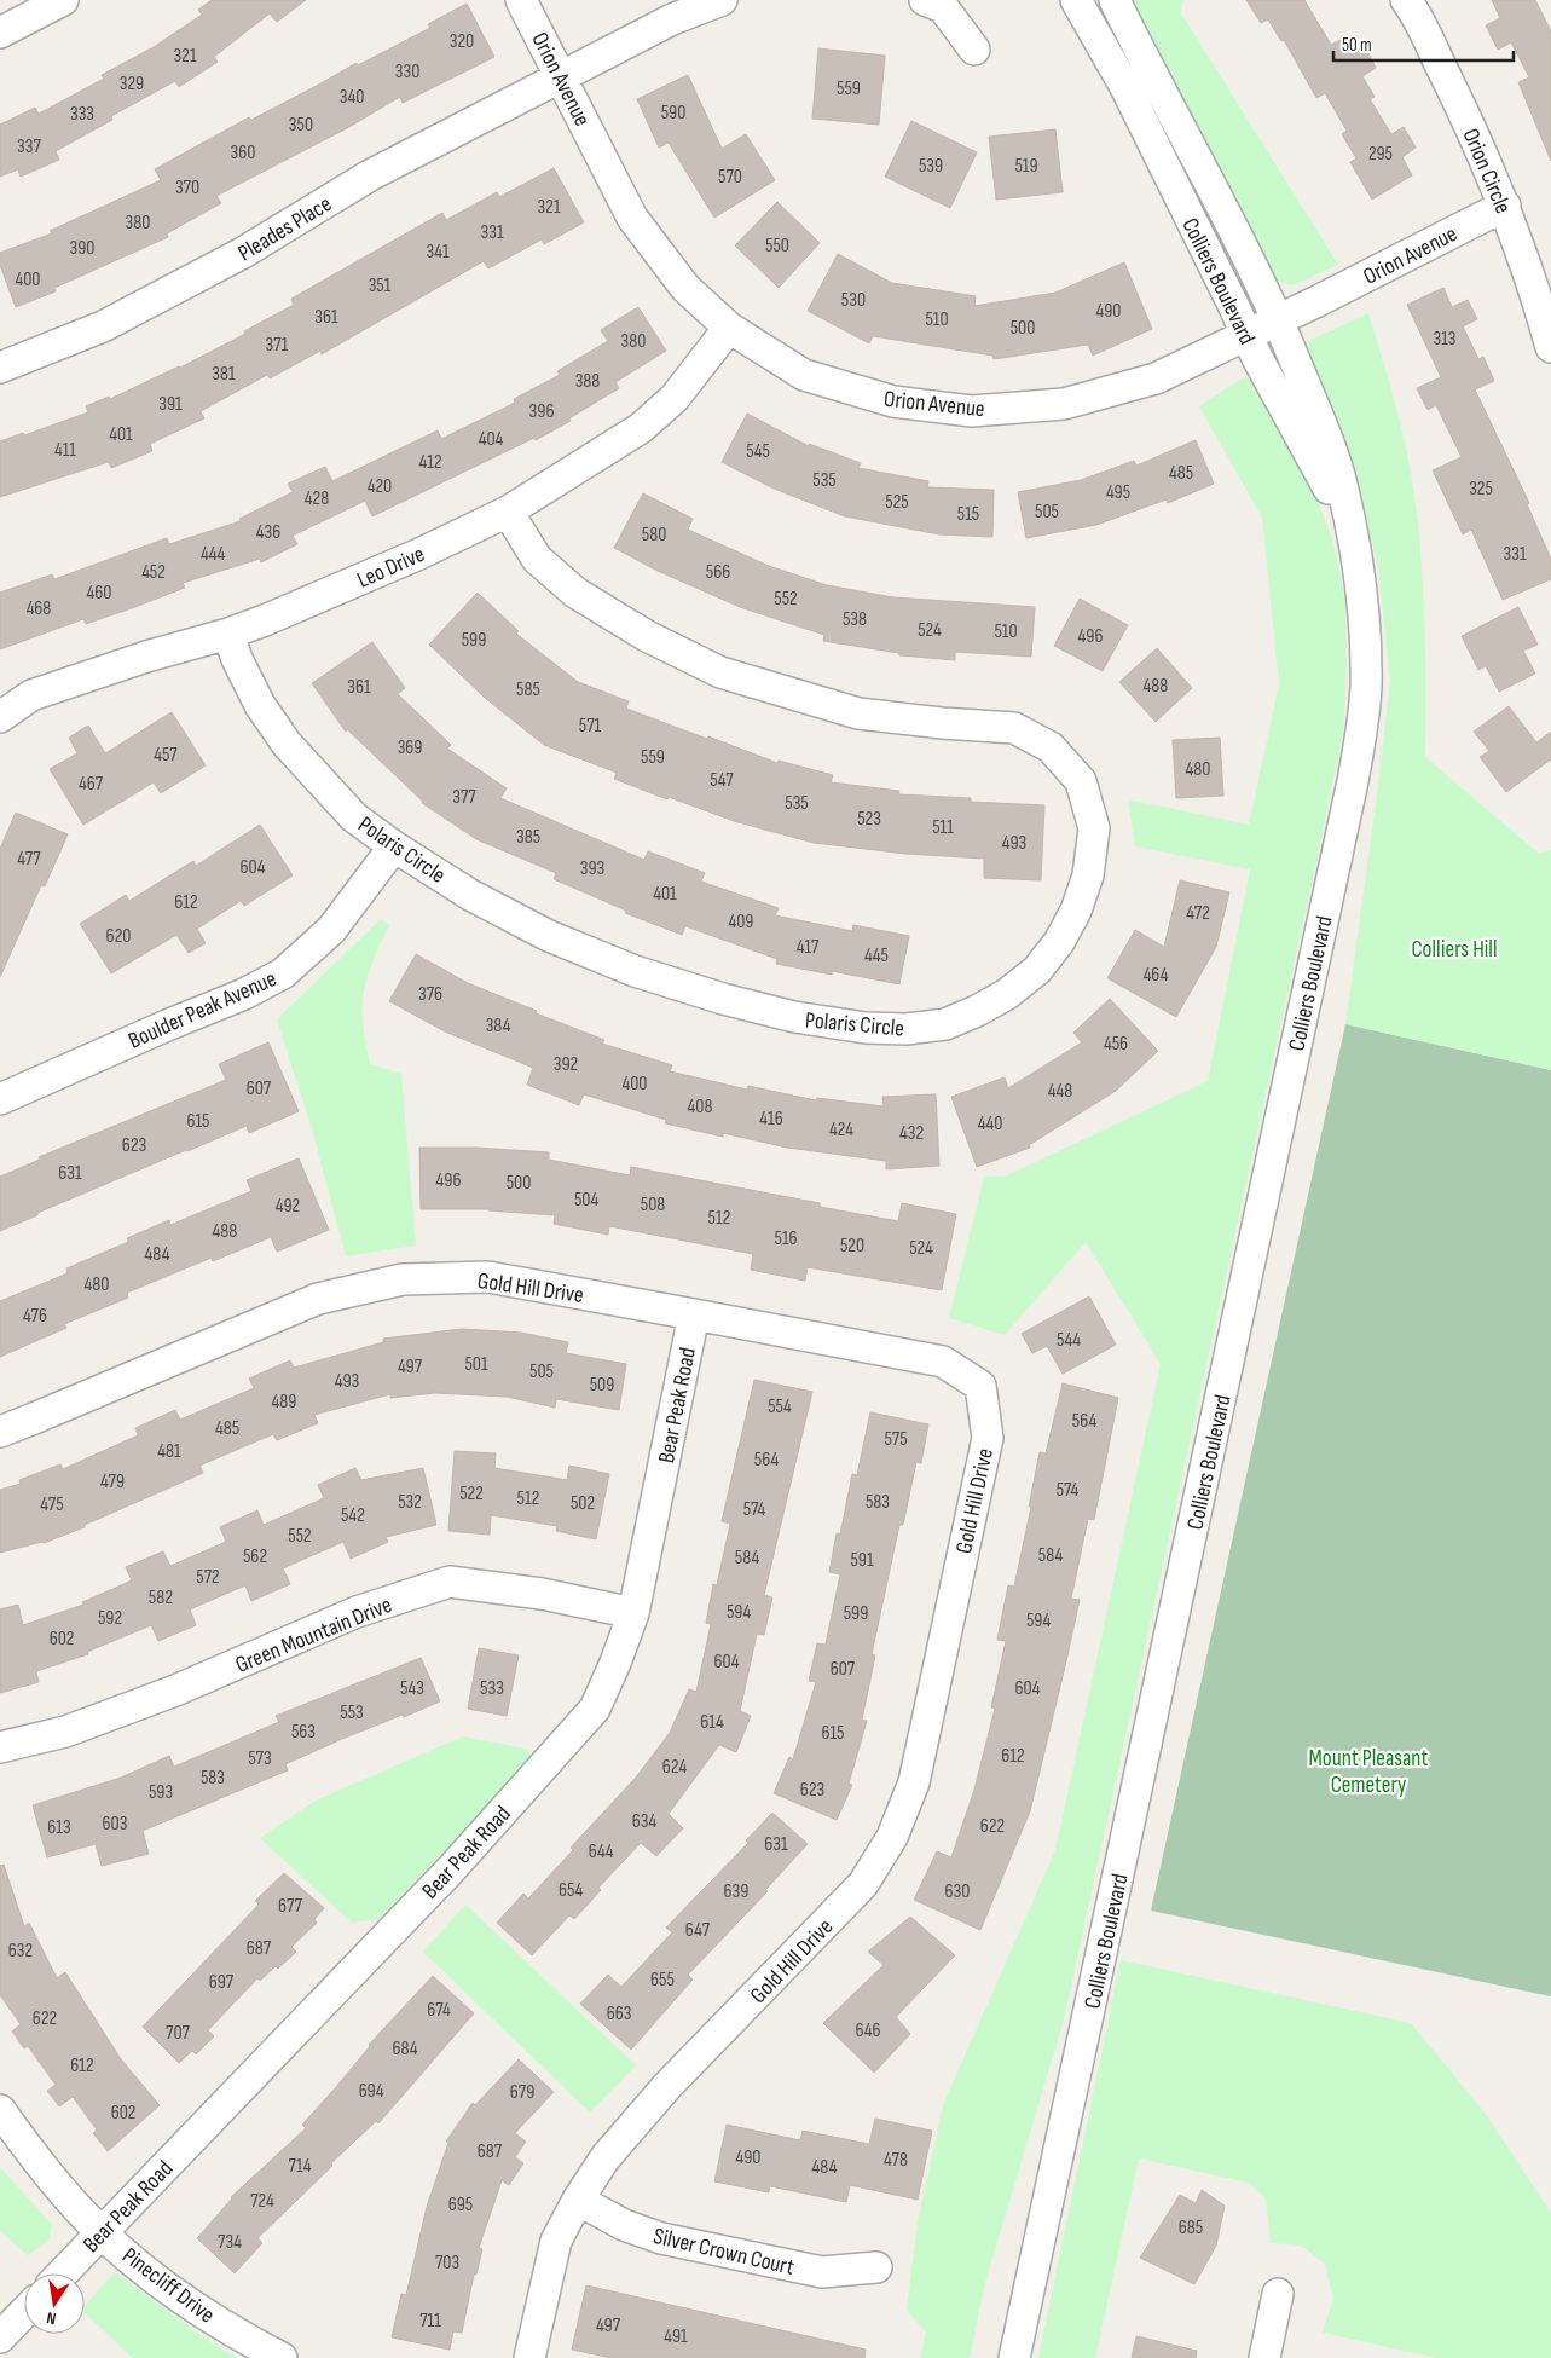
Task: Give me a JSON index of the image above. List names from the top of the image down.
{
  "streets": {
    "street": [
      "Orion Avenue",
      "Orion Circle",
      "Pleades Place",
      "Colliers Boulevard",
      "Leo Drive",
      "Polaris Circle",
      "Boulder Peak Avenue",
      "Gold Hill Drive",
      "Bear Peak Road",
      "Green Mountain Drive",
      "Silver Crown Court",
      "Pinecliff Drive"
    ]
  },
  "crossings": [
    ["Orion Avenue", "Orion Circle"],
    ["Orion Avenue", "Pleades Place"],
    ["Orion Avenue", "Colliers Boulevard"],
    ["Orion Avenue", "Leo Drive"],
    ["Leo Drive", "Polaris Circle"],
    ["Polaris Circle", "Boulder Peak Avenue"],
    ["Gold Hill Drive", "Bear Peak Road"],
    ["Gold Hill Drive", "Silver Crown Court"],
    ["Bear Peak Road", "Green Mountain Drive"],
    ["Bear Peak Road", "Pinecliff Drive"]
  ],
  "parks": ["Colliers Hill", "Mount Pleasant Cemetery"],
  "house_numbers": [
    "320",
    "321",
    "330",
    "329",
    "559",
    "340",
    "590",
    "333",
    "350",
    "337",
    "360",
    "295",
    "539",
    "519",
    "570",
    "370",
    "321",
    "380",
    "331",
    "550",
    "390",
    "341",
    "400",
    "351",
    "530",
    "490",
    "361",
    "510",
    "500",
    "313",
    "380",
    "371",
    "381",
    "388",
    "391",
    "396",
    "401",
    "404",
    "411",
    "545",
    "412",
    "485",
    "535",
    "420",
    "325",
    "495",
    "428",
    "525",
    "505",
    "515",
    "436",
    "580",
    "444",
    "331",
    "452",
    "566",
    "460",
    "552",
    "468",
    "538",
    "524",
    "510",
    "496",
    "599",
    "488",
    "361",
    "585",
    "571",
    "369",
    "457",
    "559",
    "480",
    "547",
    "467",
    "377",
    "535",
    "523",
    "511",
    "385",
    "493",
    "477",
    "604",
    "393",
    "401",
    "612",
    "472",
    "409",
    "620",
    "417",
    "445",
    "464",
    "376",
    "384",
    "456",
    "392",
    "400",
    "607",
    "448",
    "408",
    "416",
    "615",
    "440",
    "424",
    "432",
    "623",
    "631",
    "496",
    "500",
    "504",
    "508",
    "492",
    "512",
    "488",
    "516",
    "520",
    "524",
    "484",
    "480",
    "476",
    "544",
    "501",
    "497",
    "505",
    "493",
    "509",
    "489",
    "554",
    "564",
    "485",
    "575",
    "481",
    "564",
    "479",
    "574",
    "522",
    "512",
    "532",
    "583",
    "502",
    "475",
    "574",
    "542",
    "552",
    "584",
    "562",
    "584",
    "591",
    "572",
    "582",
    "594",
    "599",
    "592",
    "594",
    "602",
    "604",
    "607",
    "543",
    "533",
    "604",
    "553",
    "614",
    "563",
    "615",
    "612",
    "573",
    "624",
    "583",
    "623",
    "593",
    "634",
    "603",
    "622",
    "613",
    "631",
    "644",
    "654",
    "639",
    "630",
    "677",
    "647",
    "687",
    "632",
    "655",
    "697",
    "674",
    "663",
    "622",
    "646",
    "707",
    "684",
    "612",
    "694",
    "679",
    "602",
    "687",
    "490",
    "478",
    "714",
    "484",
    "724",
    "695",
    "685",
    "734",
    "703",
    "711",
    "497",
    "491"
  ],
  "scale_bar": "50 m",
  "north": "bottom"
}
